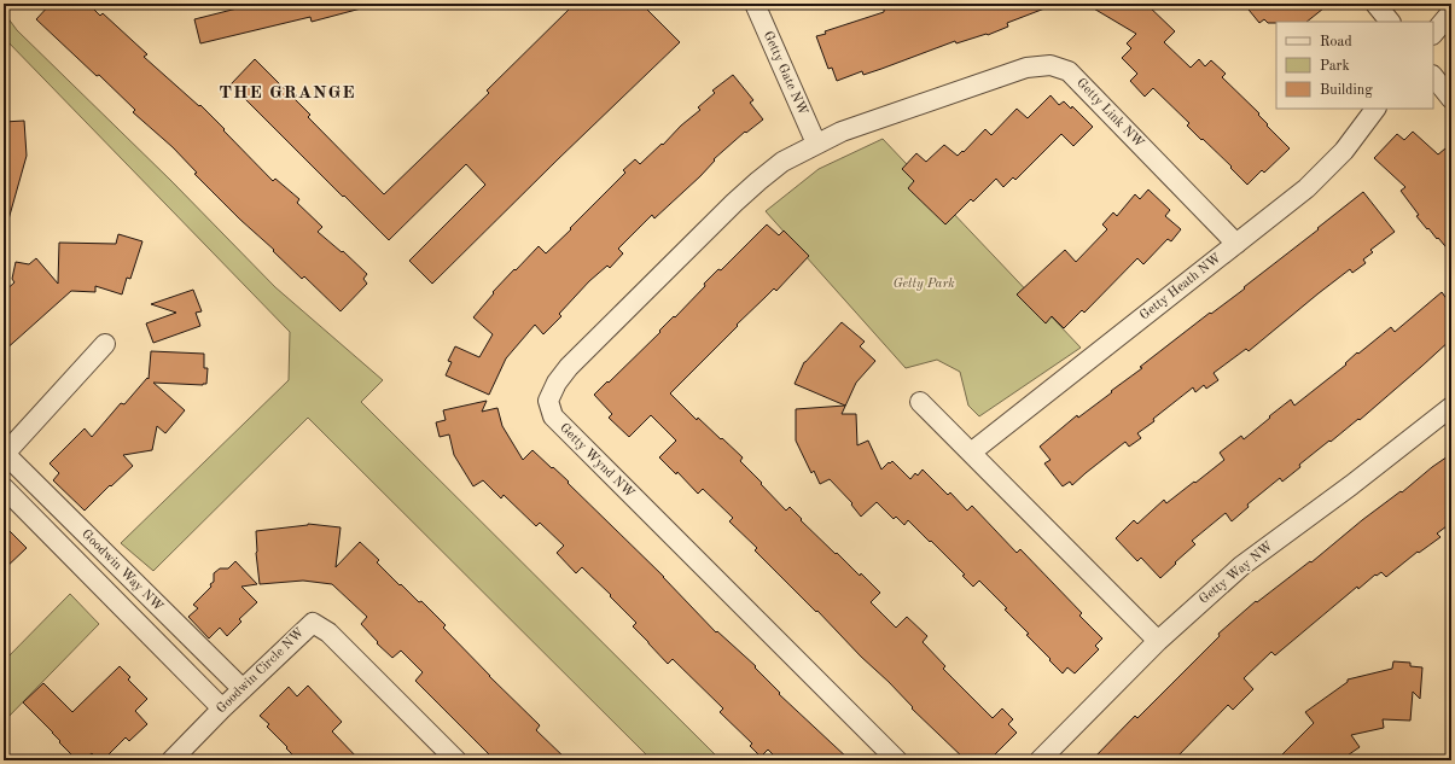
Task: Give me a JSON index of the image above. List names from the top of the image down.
{
  "streets": {
    "street": [
      "Getty Gate NW",
      "Getty Link NW",
      "Getty Heath NW",
      "Getty Wynd NW",
      "Goodwin Way NW",
      "Getty Way NW",
      "Goodwin Circle NW"
    ]
  },
  "crossings": [
    ["Getty Gate NW", "Getty Link NW"],
    ["Getty Gate NW", "Getty Wynd NW"],
    ["Getty Link NW", "Getty Heath NW"],
    ["Getty Link NW", "Getty Wynd NW"],
    ["Goodwin Way NW", "Goodwin Circle NW"]
  ],
  "districts": ["THE GRANGE"],
  "parks": ["Getty Park"],
  "legend": ["Road", "Park", "Building"]
}
